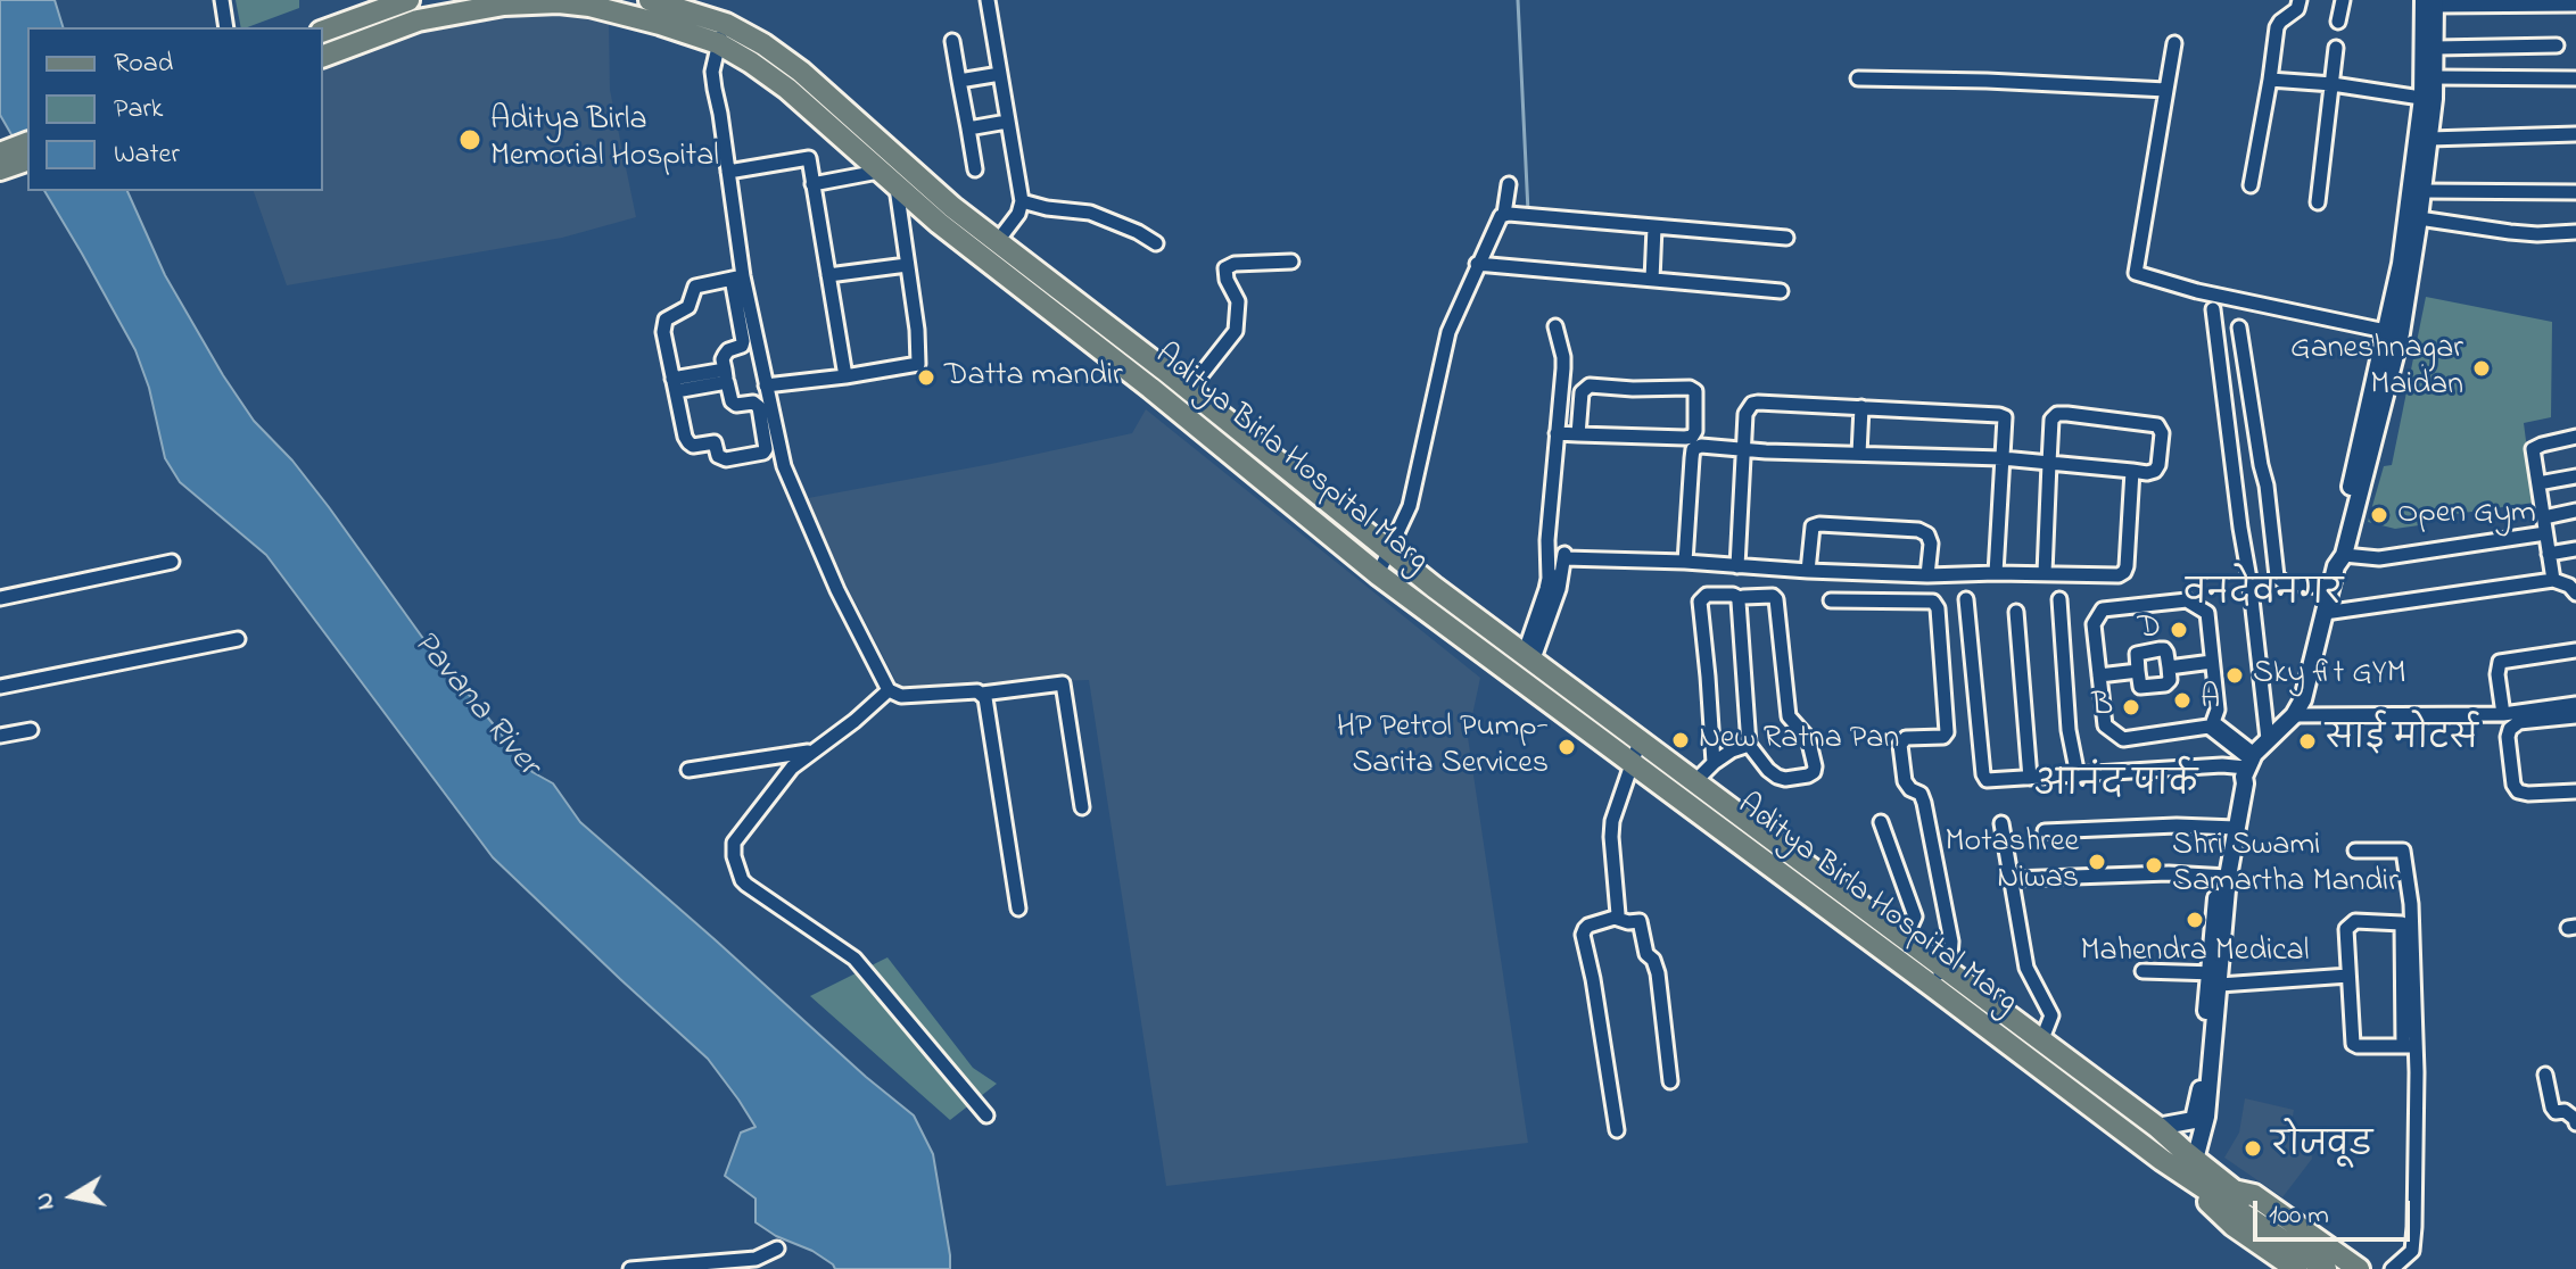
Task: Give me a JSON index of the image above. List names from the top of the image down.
{
  "streets": {
    "main road": ["Aditya Birla Hospital Marg"]
  },
  "districts": ["वनदेवनगर", "आनंद पार्क"],
  "water": ["Pavana River"],
  "places": [
    "Aditya Birla Memorial Hospital",
    "Ganeshnagar Maidan",
    "Datta mandir",
    "Open Gym",
    "D",
    "Sky fit GYM",
    "A",
    "B",
    "New Ratna Pan",
    "साई मोटर्स",
    "HP Petrol Pump- Sarita Services",
    "Motashree Niwas",
    "Shri Swami Samartha Mandir",
    "Mahendra Medical",
    "रोजवूड"
  ],
  "legend": ["Road", "Park", "Water"],
  "scale_bar": "100 m",
  "north": "left"
}
